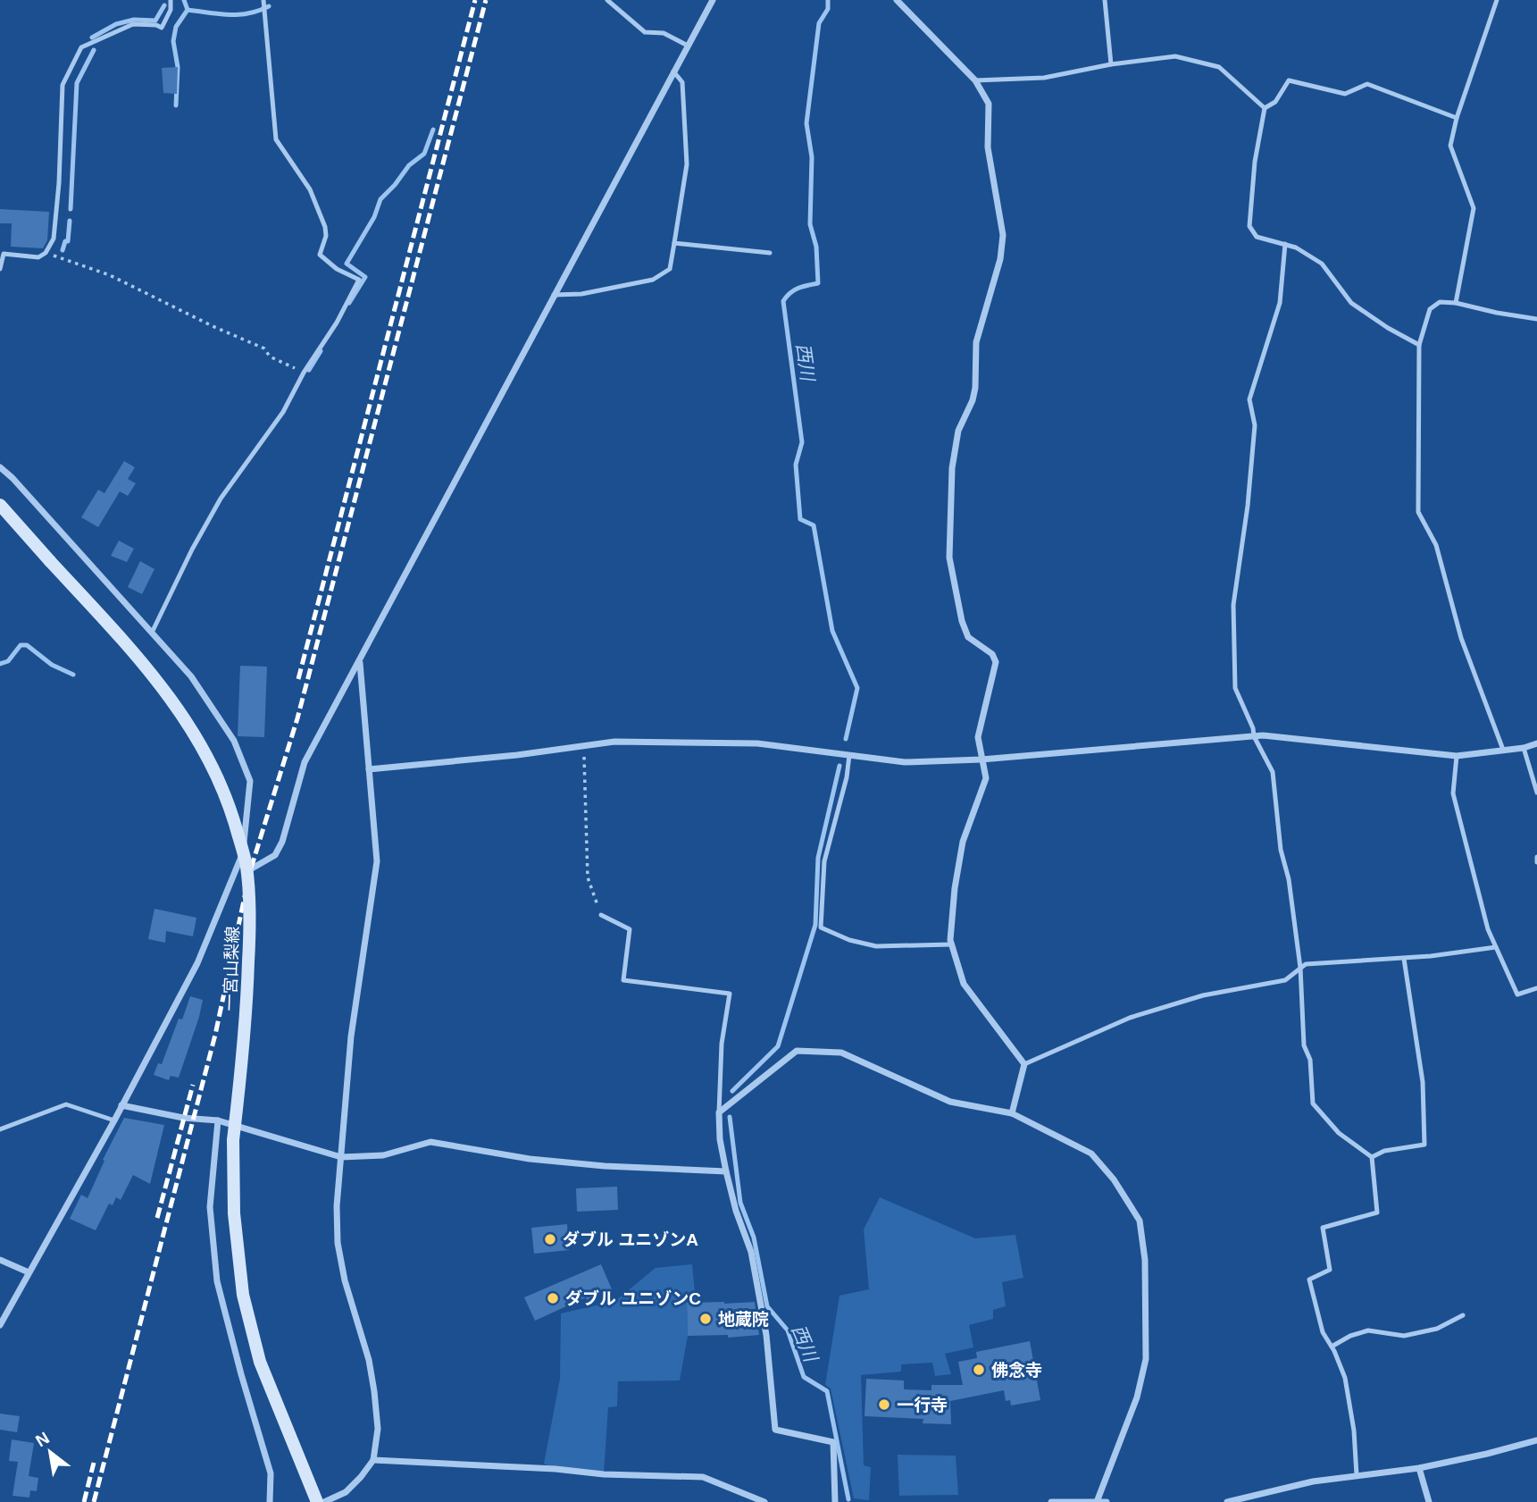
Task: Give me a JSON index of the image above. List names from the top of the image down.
{
  "streets": {
    "main road": ["一宮山梨線"]
  },
  "water": ["西川"],
  "places": [
    "ダブル ユニゾンA",
    "ダブル ユニゾンC",
    "地蔵院",
    "佛念寺",
    "一行寺"
  ],
  "north": "top left"
}
